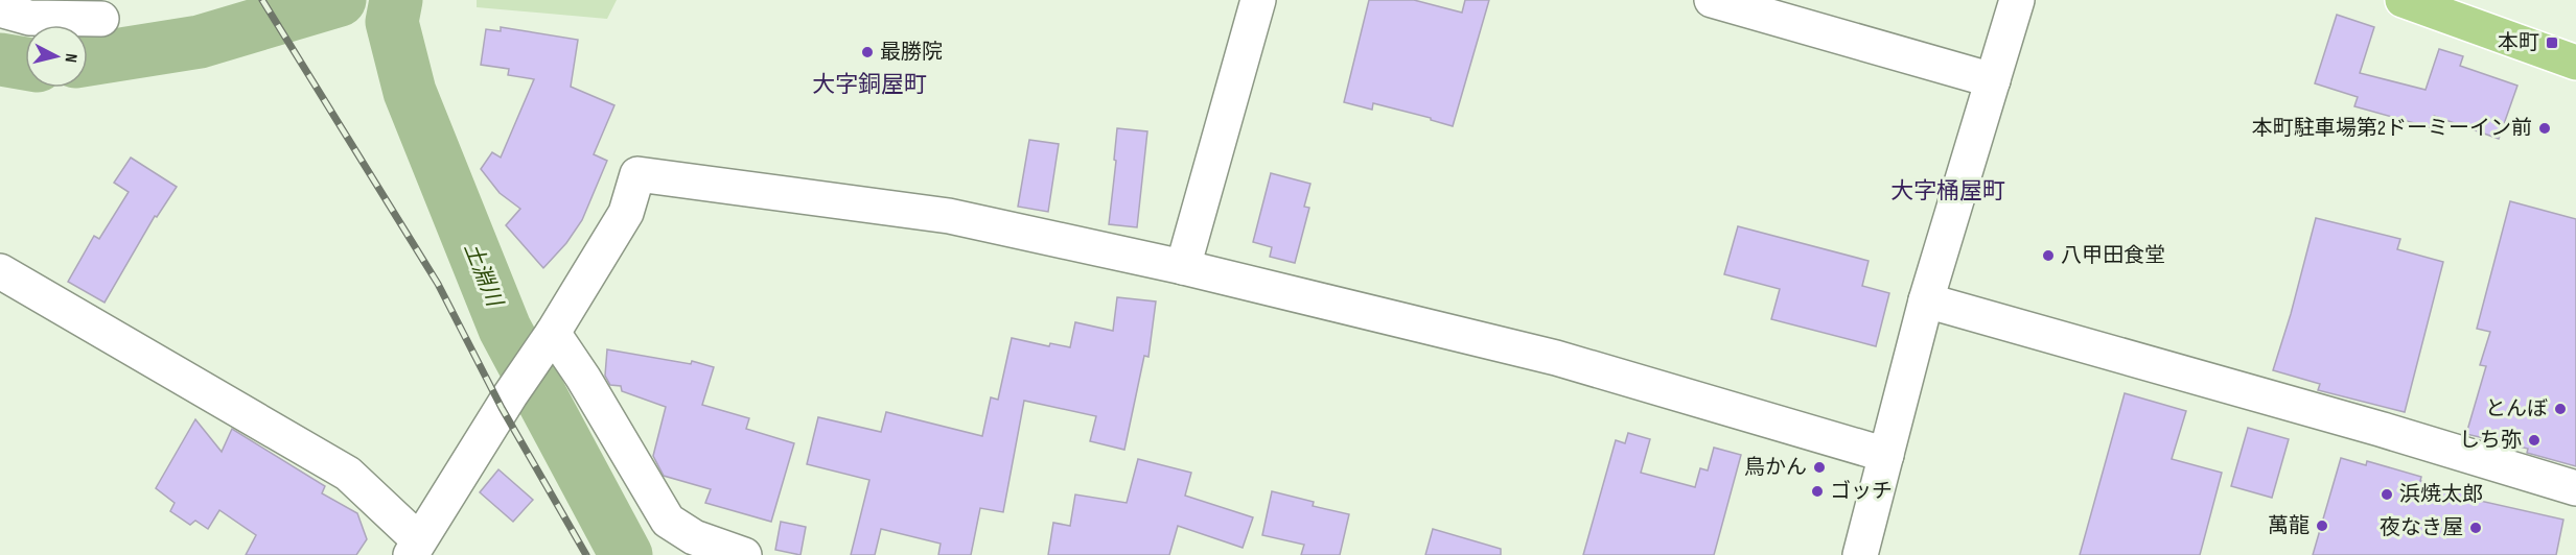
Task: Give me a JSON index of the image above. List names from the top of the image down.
{
  "districts": ["大字銅屋町", "大字桶屋町"],
  "water": ["土淵川"],
  "places": {
    "transit": ["本町"],
    "other": [
      "最勝院",
      "本町駐車場第2ドーミーイン前",
      "八甲田食堂",
      "とんぼ",
      "しち弥",
      "鳥かん",
      "ゴッチ",
      "浜焼太郎",
      "萬龍",
      "夜なき屋"
    ]
  },
  "north": "right"
}
